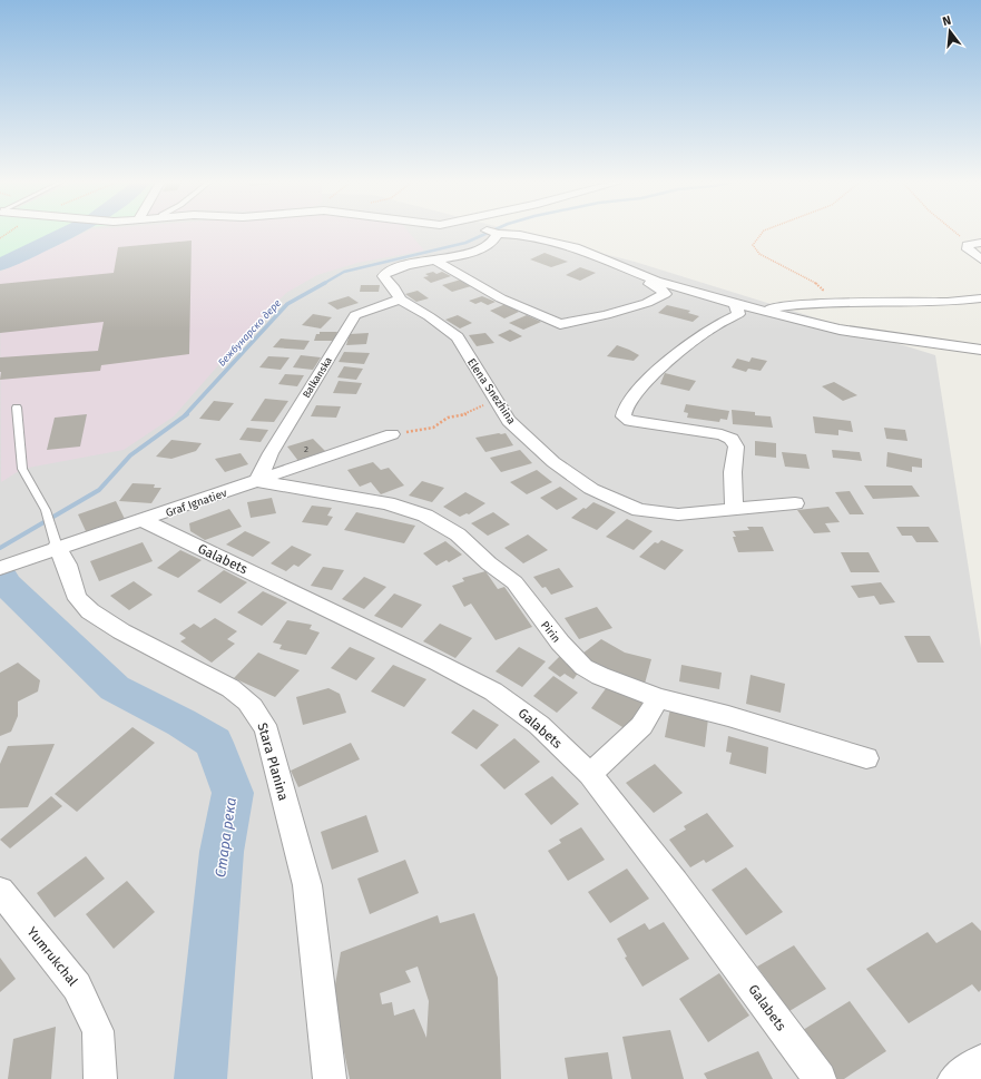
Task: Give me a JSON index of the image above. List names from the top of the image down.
{
  "streets": {
    "street": [
      "Balkanska",
      "Elena Snezhina",
      "Graf Ignatiev",
      "Galabets",
      "Pirin",
      "Stara Planina",
      "Yumrukchal"
    ]
  },
  "crossings": [
    ["Balkanska", "Elena Snezhina"],
    ["Balkanska", "Graf Ignatiev"],
    ["Balkanska", "Pirin"],
    ["Graf Ignatiev", "Galabets"],
    ["Graf Ignatiev", "Pirin"],
    ["Graf Ignatiev", "Stara Planina"]
  ],
  "water": ["Бежбунарско дере", "Стара река"],
  "house_numbers": ["2"],
  "north": "top"
}
